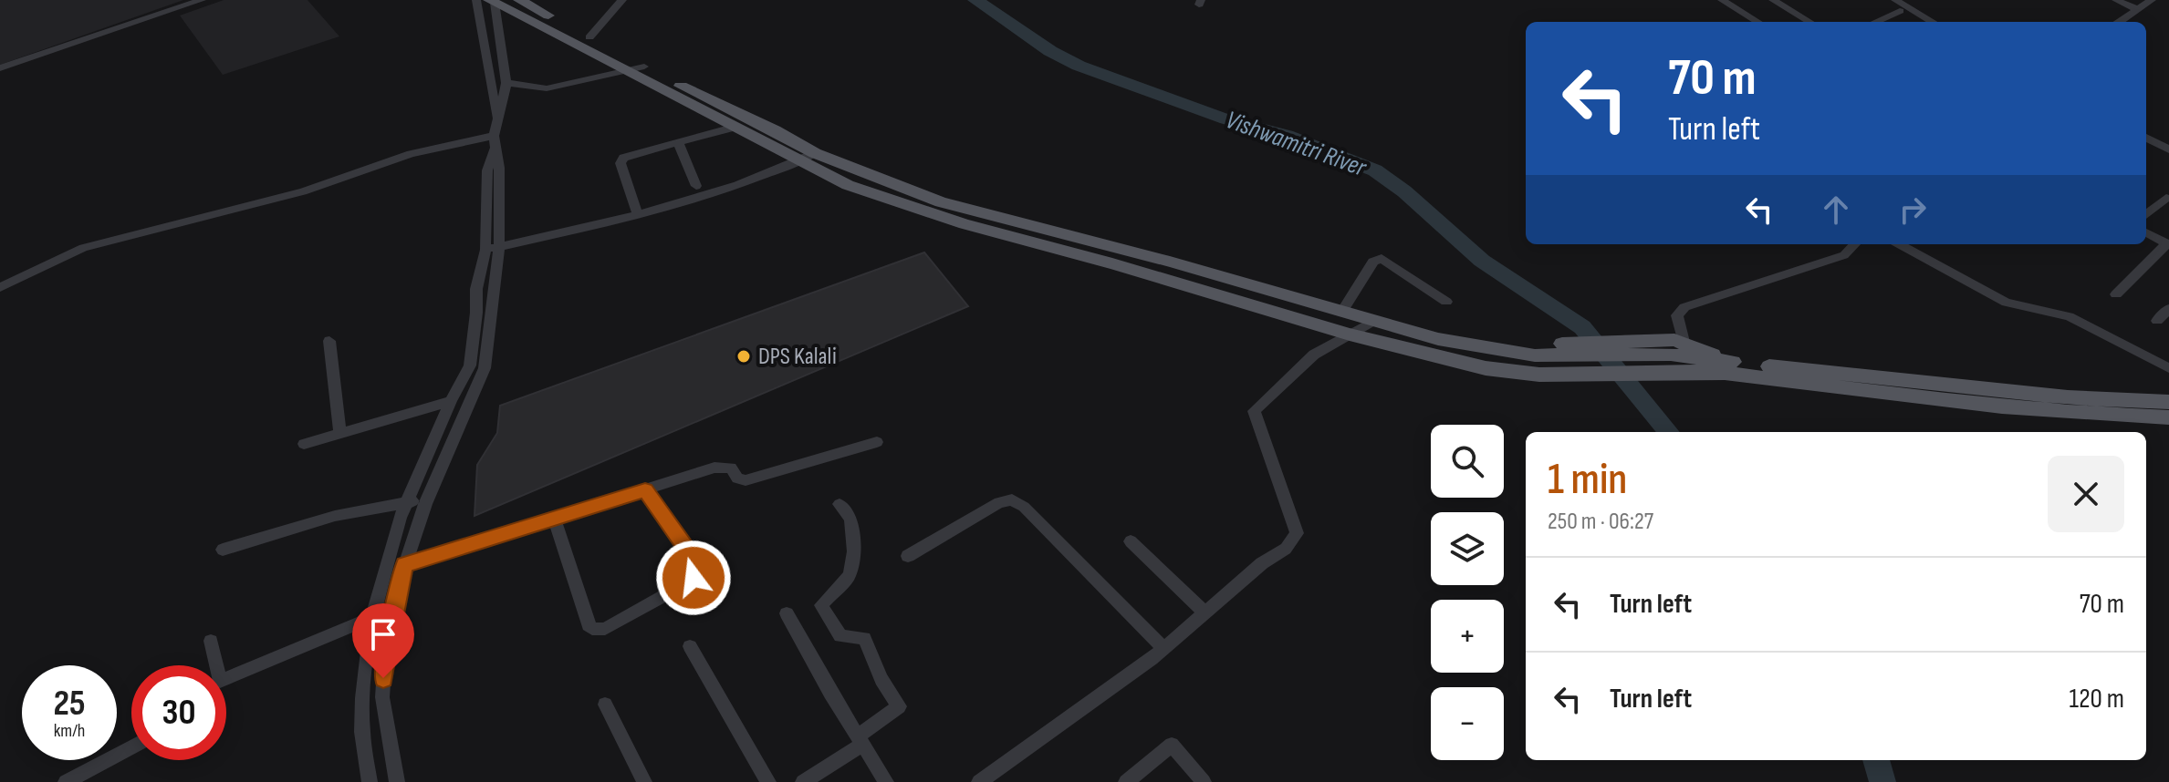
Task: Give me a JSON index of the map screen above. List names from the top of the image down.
{
  "water": ["Vishwamitri River"],
  "places": ["DPS Kalali"],
  "page": {
    "turn": ["70 m", "Turn left"],
    "map_buttons": ["+", "−"],
    "heading": ["1 min", "250 m · 06:27"],
    "list": [
      {
        "name": "Turn left",
        "value": "70 m"
      },
      {
        "name": "Turn left",
        "value": "120 m"
      }
    ],
    "speed": "25 km/h",
    "limit": "30"
  }
}
